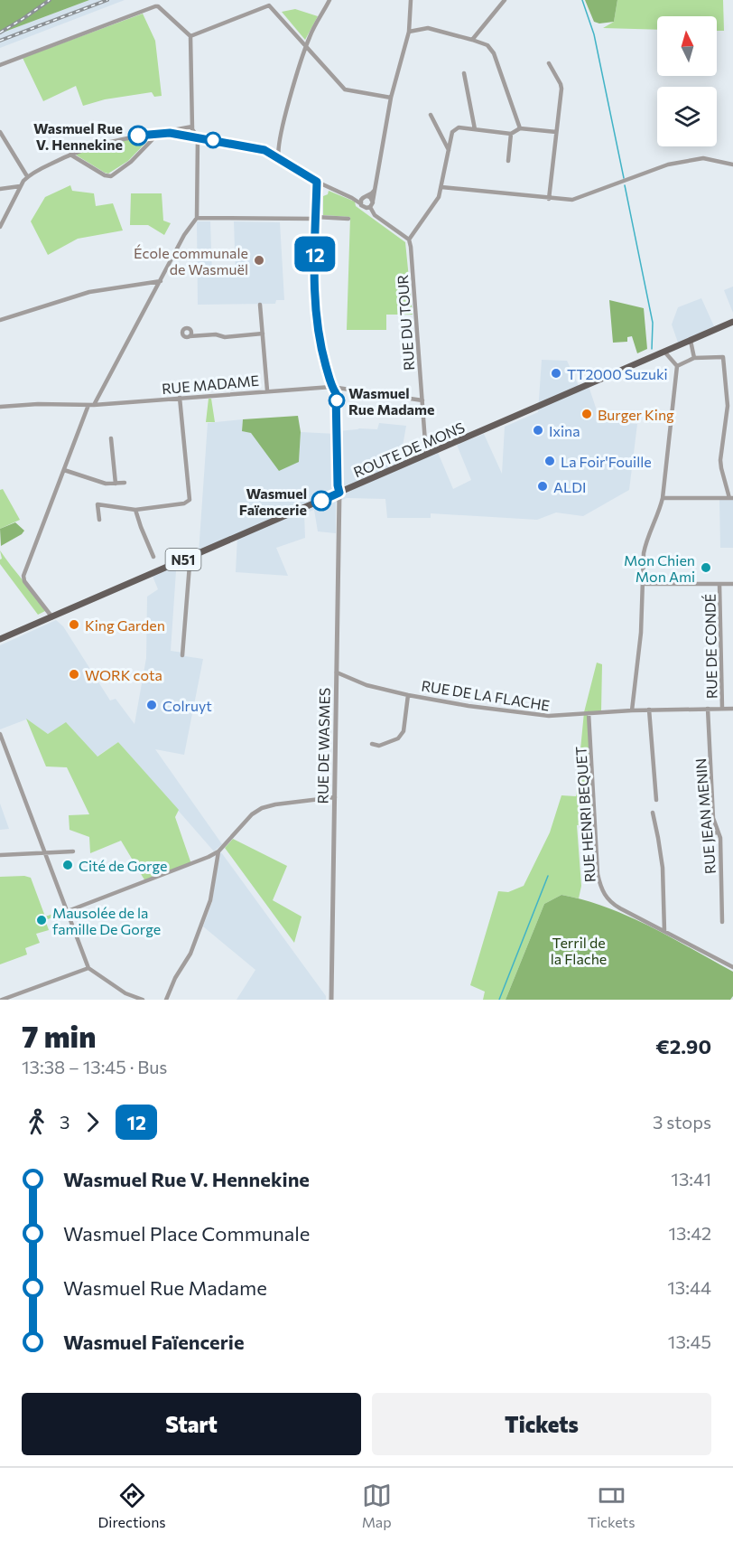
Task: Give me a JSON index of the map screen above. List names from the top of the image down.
{
  "streets": {
    "main road": ["ROUTE DE MONS", "N51"],
    "street": [
      "RUE DU TOUR",
      "RUE MADAME",
      "RUE DE CONDÉ",
      "RUE DE LA FLACHE",
      "RUE DE WASMES",
      "RUE HENRI BEQUET",
      "RUE JEAN MENIN"
    ]
  },
  "crossings": [
    ["RUE DU TOUR", "RUE MADAME"],
    ["RUE DU TOUR", "ROUTE DE MONS"],
    ["ROUTE DE MONS", "N51"],
    ["ROUTE DE MONS", "RUE DE WASMES"],
    ["RUE DE CONDÉ", "RUE DE LA FLACHE"],
    ["RUE DE LA FLACHE", "RUE DE WASMES"],
    ["RUE DE LA FLACHE", "RUE HENRI BEQUET"],
    ["RUE DE LA FLACHE", "RUE JEAN MENIN"]
  ],
  "parks": ["Terril de la Flache"],
  "places": [
    "Wasmuel Rue V. Hennekine",
    "École communale de Wasmuël",
    "TT2000 Suzuki",
    "Wasmuel Rue Madame",
    "Burger King",
    "Ixina",
    "La Foir'Fouille",
    "ALDI",
    "Wasmuel Faïencerie",
    "Mon Chien Mon Ami",
    "King Garden",
    "WORK cota",
    "Colruyt",
    "Cité de Gorge",
    "Mausolée de la famille De Gorge"
  ],
  "lines": ["bus line 12"],
  "north": "top",
  "page": {
    "on_map": "12",
    "heading": ["7 min", "13:38 – 13:45 · Bus", "€2.90"],
    "legs": ["3", "12", "3 stops"],
    "list": [
      {
        "name": "Wasmuel Rue V. Hennekine",
        "value": "13:41"
      },
      {
        "name": "Wasmuel Place Communale",
        "value": "13:42"
      },
      {
        "name": "Wasmuel Rue Madame",
        "value": "13:44"
      },
      {
        "name": "Wasmuel Faïencerie",
        "value": "13:45"
      }
    ],
    "buttons": ["Start", "Tickets"],
    "tabs": ["Directions", "Map", "Tickets"]
  }
}
